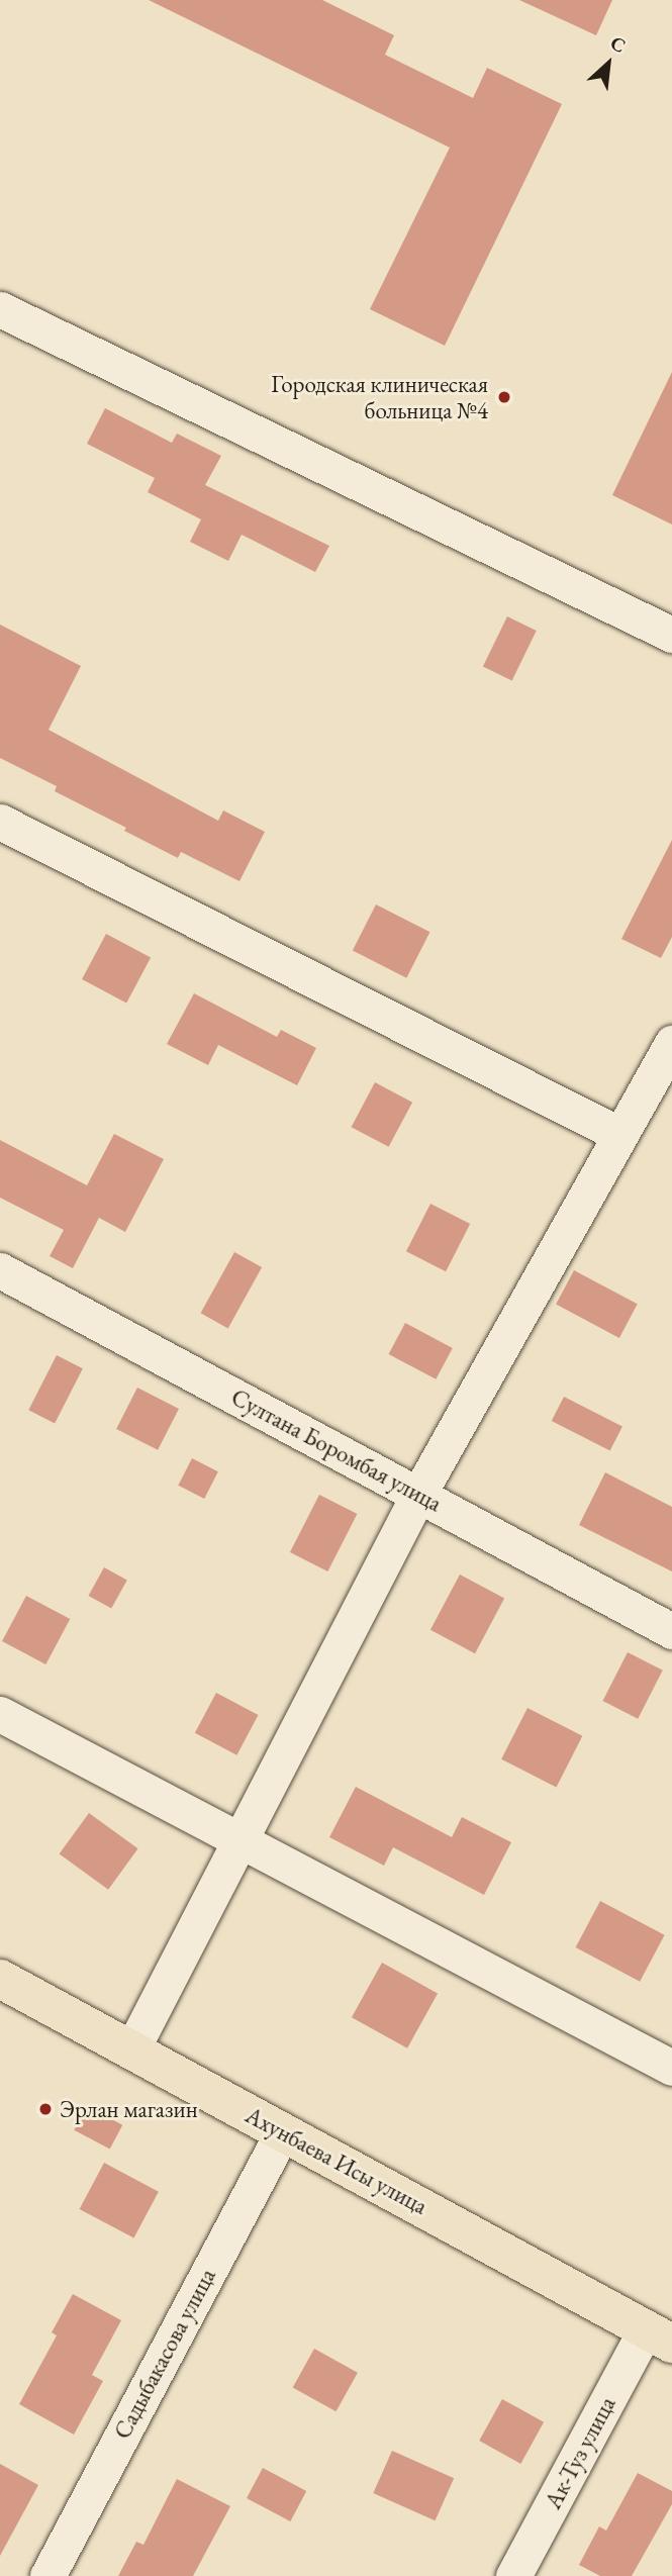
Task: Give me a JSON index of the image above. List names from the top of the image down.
{
  "streets": {
    "main road": ["Ахунбаева Исы улица"],
    "street": ["Султана Боромбая улица", "Садыбакасова улица", "Ак-Туз улица"]
  },
  "crossings": [
    ["Ахунбаева Исы улица", "Садыбакасова улица"],
    ["Ахунбаева Исы улица", "Ак-Туз улица"]
  ],
  "places": ["Городская клиническая больница №4", "Эрлан магазин"],
  "north": "top right"
}
